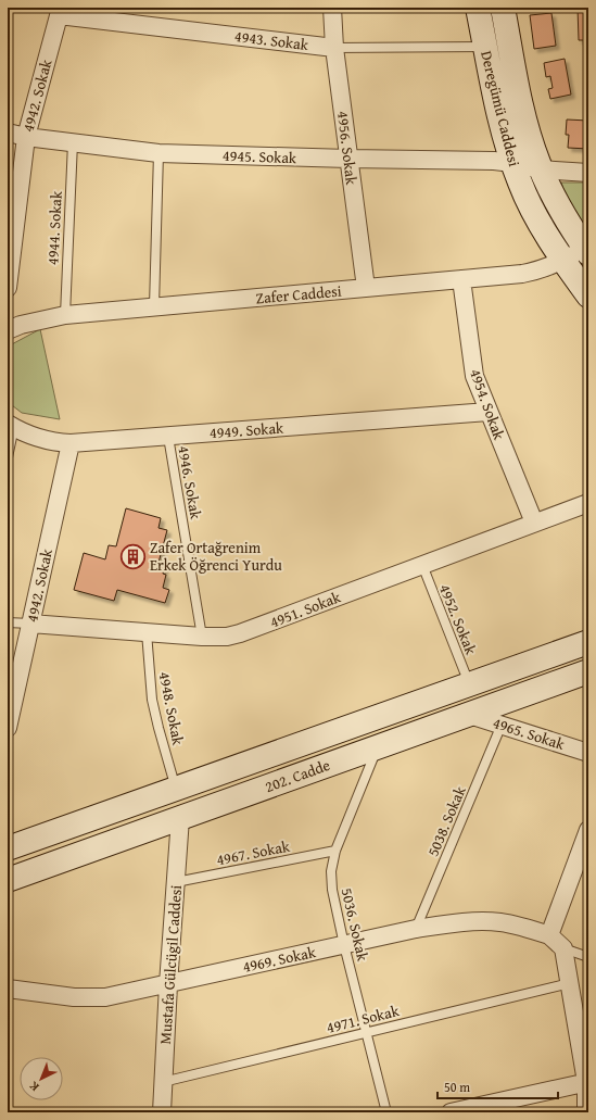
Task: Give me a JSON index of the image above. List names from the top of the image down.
{
  "streets": {
    "main road": ["Deregümü Caddesi", "202. Cadde"],
    "street": [
      "4943. Sokak",
      "4942. Sokak",
      "4956. Sokak",
      "4945. Sokak",
      "Zafer Caddesi",
      "4954. Sokak",
      "4949. Sokak",
      "4951. Sokak",
      "4965. Sokak",
      "4969. Sokak",
      "Mustafa Gülcügil Caddesi"
    ],
    "lane": [
      "4944. Sokak",
      "4946. Sokak",
      "4952. Sokak",
      "4948. Sokak",
      "5038. Sokak",
      "4967. Sokak",
      "5036. Sokak",
      "4971. Sokak"
    ]
  },
  "crossings": [
    ["4943. Sokak", "4942. Sokak"],
    ["4943. Sokak", "Deregümü Caddesi"],
    ["4943. Sokak", "4956. Sokak"],
    ["4942. Sokak", "4945. Sokak"],
    ["4942. Sokak", "4949. Sokak"],
    ["4942. Sokak", "4951. Sokak"],
    ["Deregümü Caddesi", "4945. Sokak"],
    ["Deregümü Caddesi", "Zafer Caddesi"],
    ["4956. Sokak", "4945. Sokak"],
    ["4956. Sokak", "Zafer Caddesi"],
    ["4945. Sokak", "4944. Sokak"],
    ["4944. Sokak", "Zafer Caddesi"],
    ["Zafer Caddesi", "4954. Sokak"],
    ["4954. Sokak", "4949. Sokak"],
    ["4954. Sokak", "4951. Sokak"],
    ["4949. Sokak", "4946. Sokak"],
    ["4946. Sokak", "4951. Sokak"],
    ["4951. Sokak", "4952. Sokak"],
    ["4951. Sokak", "4948. Sokak"],
    ["4952. Sokak", "202. Cadde"],
    ["4948. Sokak", "202. Cadde"],
    ["4965. Sokak", "202. Cadde"],
    ["4965. Sokak", "5038. Sokak"],
    ["202. Cadde", "5036. Sokak"],
    ["202. Cadde", "Mustafa Gülcügil Caddesi"],
    ["5038. Sokak", "4969. Sokak"],
    ["4967. Sokak", "5036. Sokak"],
    ["4967. Sokak", "Mustafa Gülcügil Caddesi"],
    ["5036. Sokak", "4969. Sokak"],
    ["5036. Sokak", "4971. Sokak"],
    ["4969. Sokak", "Mustafa Gülcügil Caddesi"],
    ["Mustafa Gülcügil Caddesi", "4971. Sokak"]
  ],
  "places": {
    "building": ["Zafer Ortağrenim Erkek Öğrenci Yurdu"]
  },
  "scale_bar": "50 m",
  "north": "bottom left"
}
